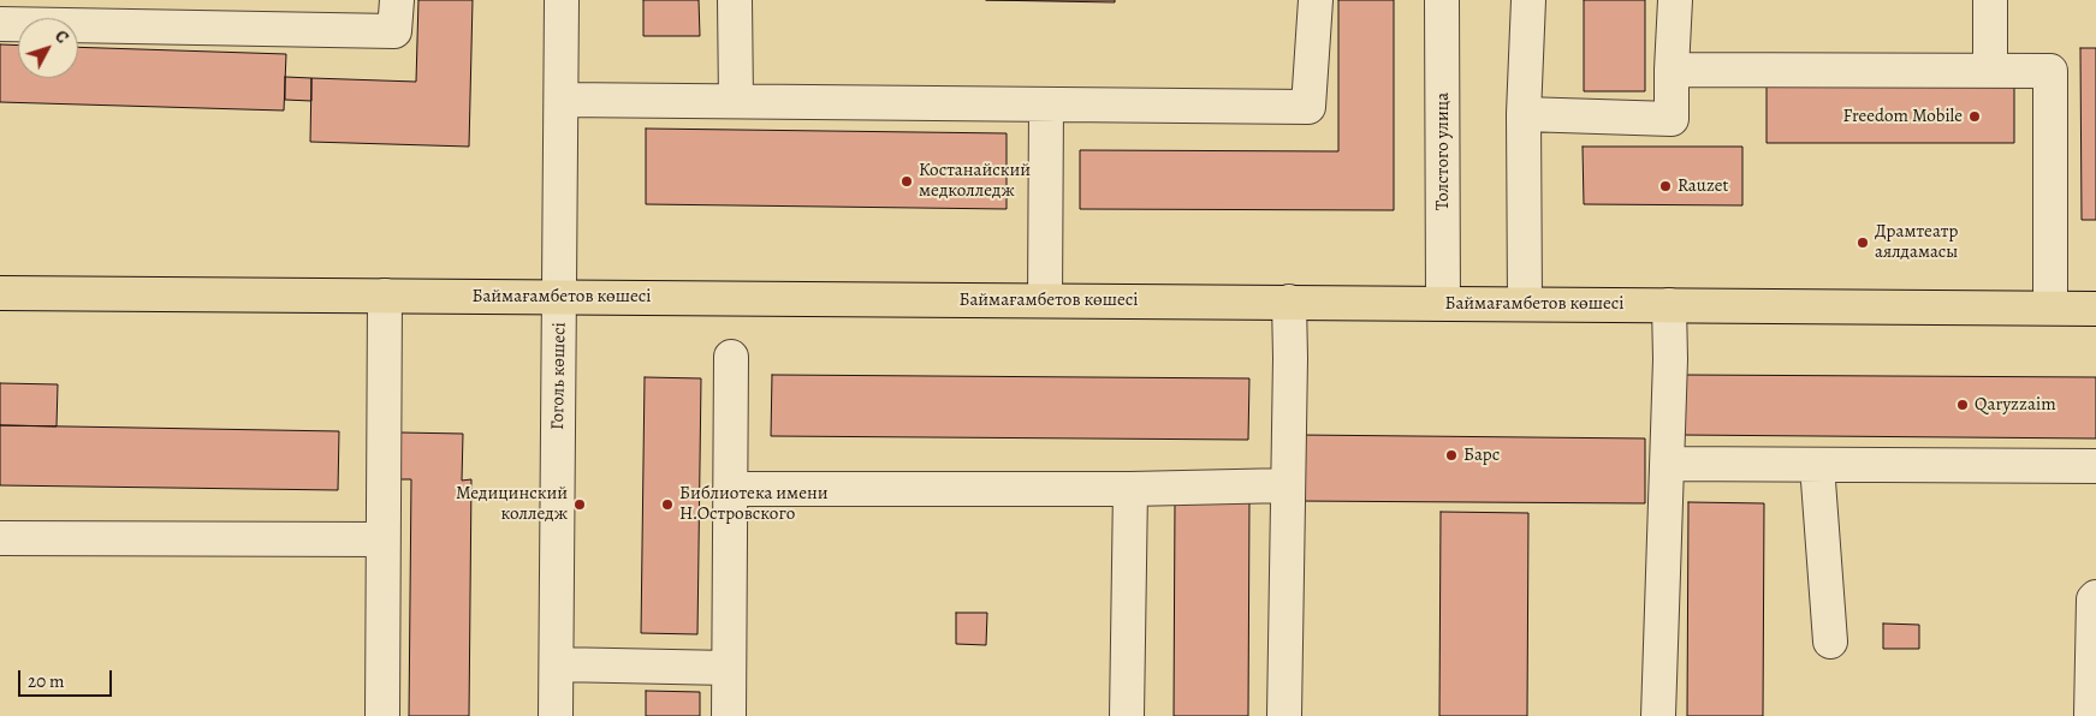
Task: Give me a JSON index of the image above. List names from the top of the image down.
{
  "streets": {
    "main road": ["Баймағамбетов көшесі"],
    "street": ["Толстого улица", "Гоголь көшесі"]
  },
  "crossings": [
    ["Толстого улица", "Баймағамбетов көшесі"],
    ["Баймағамбетов көшесі", "Гоголь көшесі"]
  ],
  "places": [
    "Freedom Mobile",
    "Костанайский медколледж",
    "Rauzet",
    "Драмтеатр аялдамасы",
    "Qaryzzaim",
    "Барс",
    "Медицинский колледж",
    "Библиотека имени Н.Островского"
  ],
  "scale_bar": "20 m",
  "north": "top right"
}
